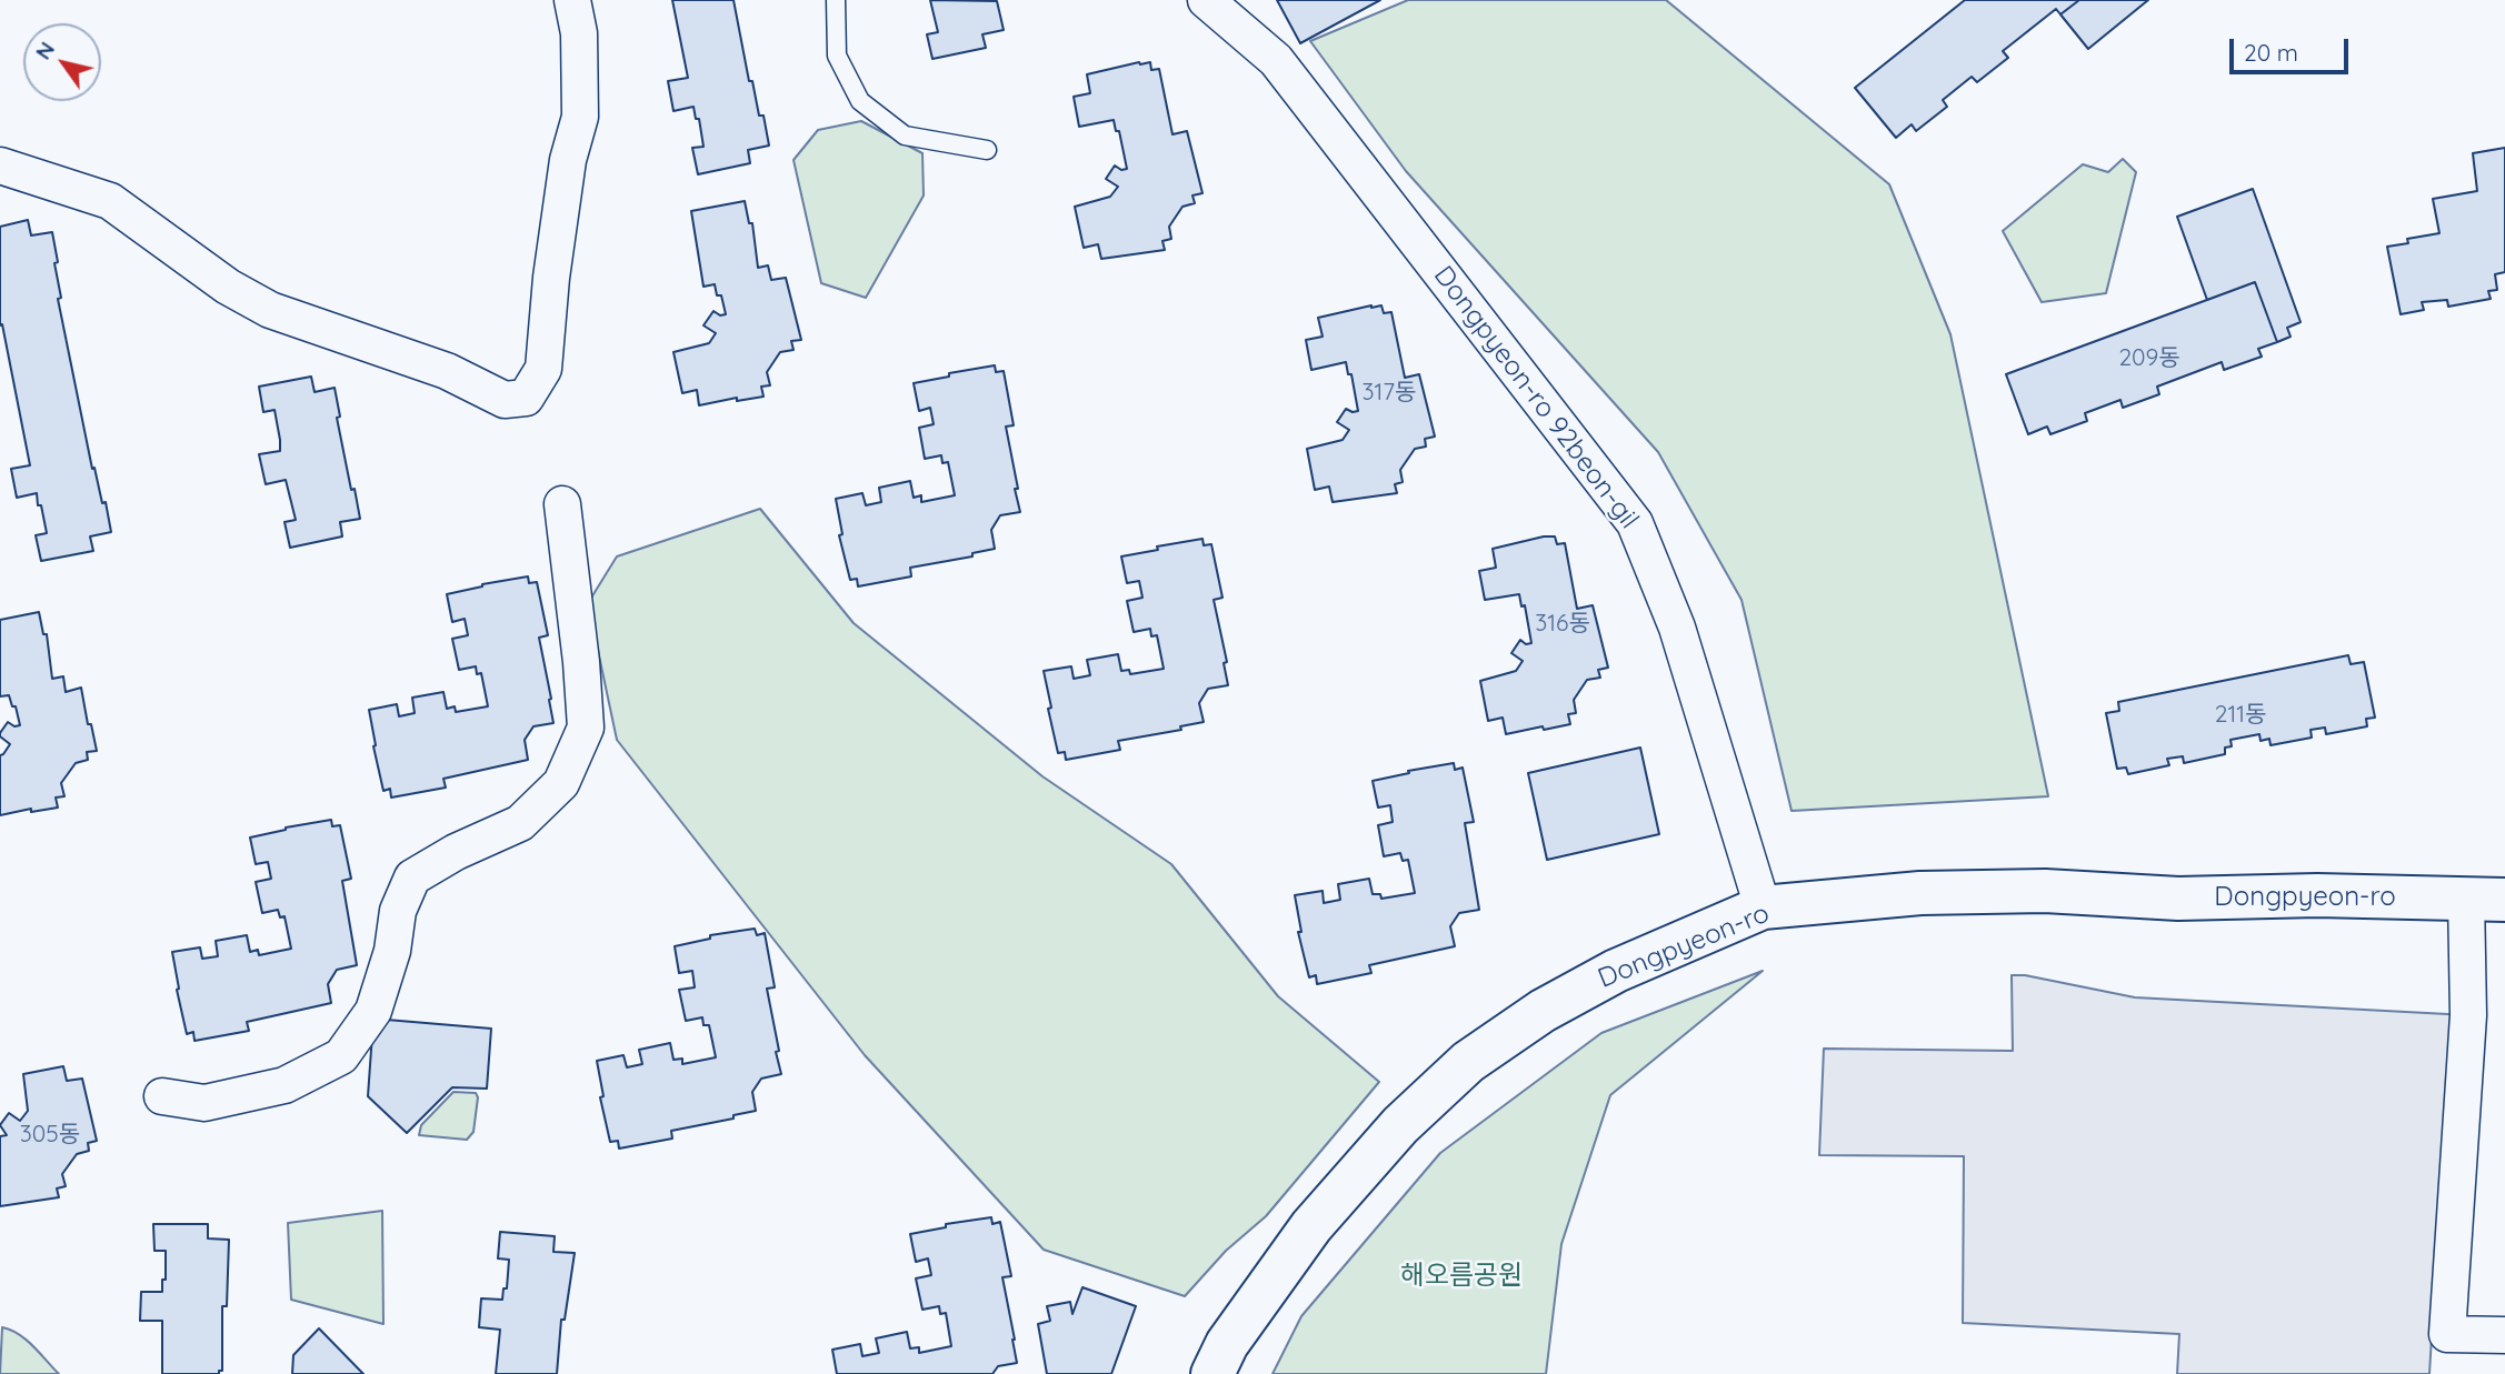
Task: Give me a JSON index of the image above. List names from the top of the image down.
{
  "streets": {
    "street": ["Dongpyeon-ro 92beon-gil", "Dongpyeon-ro"]
  },
  "crossings": [
    ["Dongpyeon-ro 92beon-gil", "Dongpyeon-ro"]
  ],
  "parks": ["해오름공원"],
  "house_numbers": [
    "209동",
    "317동",
    "316동",
    "211동",
    "305동"
  ],
  "scale_bar": "20 m",
  "north": "top left"
}
